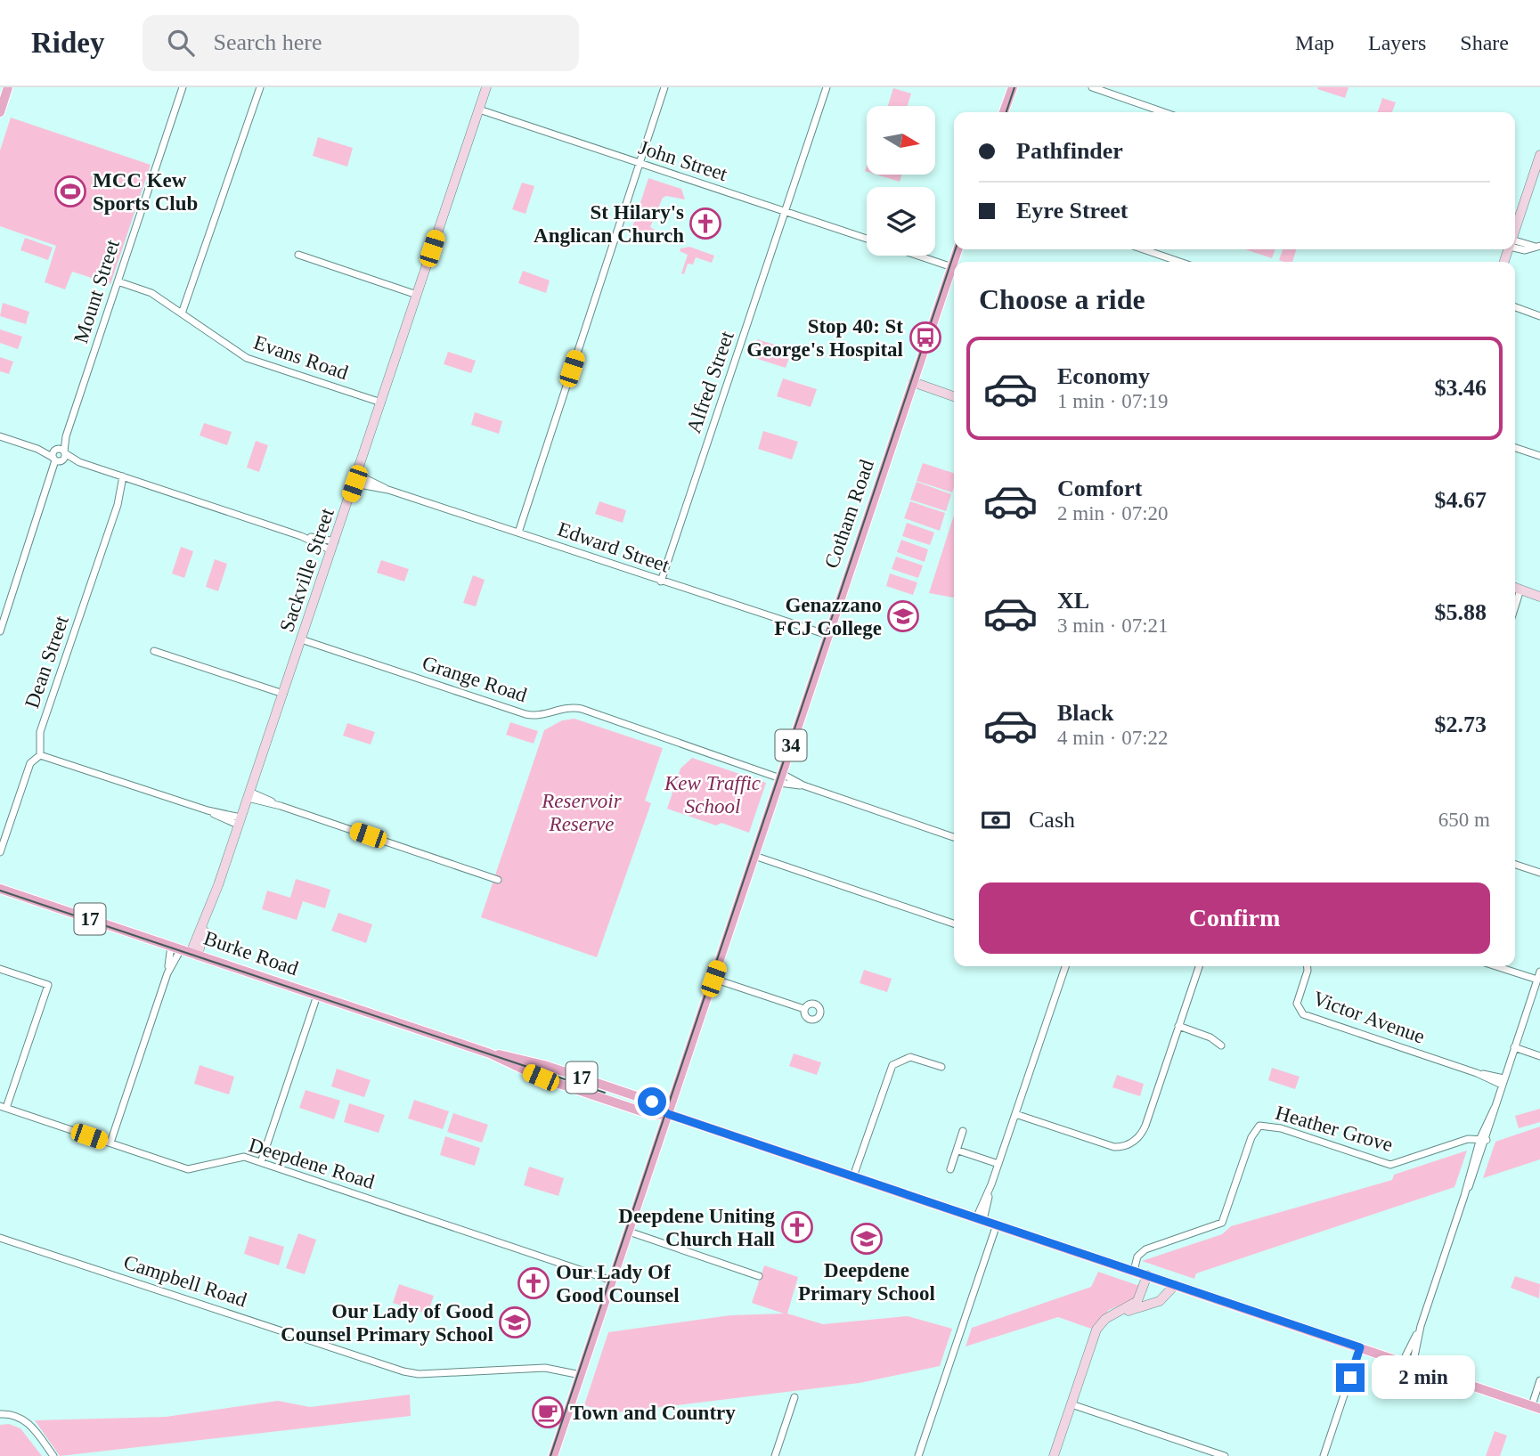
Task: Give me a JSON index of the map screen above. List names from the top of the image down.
{
  "streets": {
    "main road": [
      "Cotham Road",
      "34",
      "17",
      "Burke Road"
    ],
    "street": [
      "John Street",
      "Mount Street",
      "Evans Road",
      "Alfred Street",
      "Edward Street",
      "Sackville Street",
      "Dean Street",
      "Grange Road",
      "Victor Avenue",
      "Heather Grove",
      "Deepdene Road",
      "Campbell Road"
    ]
  },
  "crossings": [
    ["John Street", "Alfred Street"],
    ["John Street", "Sackville Street"],
    ["Mount Street", "Evans Road"],
    ["Evans Road", "Sackville Street"],
    ["Alfred Street", "Edward Street"],
    ["Cotham Road", "Edward Street"],
    ["Cotham Road", "Grange Road"],
    ["Cotham Road", "34"],
    ["Cotham Road", "Burke Road"],
    ["Edward Street", "Sackville Street"],
    ["Sackville Street", "Grange Road"],
    ["Sackville Street", "Burke Road"],
    ["34", "Burke Road"],
    ["34", "Deepdene Road"],
    ["34", "Campbell Road"],
    ["Burke Road", "Heather Grove"]
  ],
  "parks": ["Kew Traffic School", "Reservoir Reserve"],
  "places": {
    "sports": ["MCC Kew Sports Club"],
    "church": ["St Hilary's Anglican Church", "Deepdene Uniting Church Hall", "Our Lady Of Good Counsel"],
    "bus stop": ["Stop 40: St George's Hospital"],
    "school or university": ["Genazzano FCJ College", "Deepdene Primary School", "Our Lady of Good Counsel Primary School"],
    "cafe": ["Town and Country"]
  },
  "north": "right",
  "page": {
    "header": "Ridey",
    "search": "Search here",
    "nav": ["Map", "Layers", "Share"],
    "banner": ["Pathfinder", "Eyre Street"],
    "heading": "Choose a ride",
    "list": [
      {
        "name": "Economy",
        "note": "1 min · 07:19",
        "value": "$3.46"
      },
      {
        "name": "Comfort",
        "note": "2 min · 07:20",
        "value": "$4.67"
      },
      {
        "name": "XL",
        "note": "3 min · 07:21",
        "value": "$5.88"
      },
      {
        "name": "Black",
        "note": "4 min · 07:22",
        "value": "$2.73"
      }
    ],
    "pay": ["Cash", "650 m"],
    "buttons": "Confirm",
    "bubble": "2 min"
  }
}
